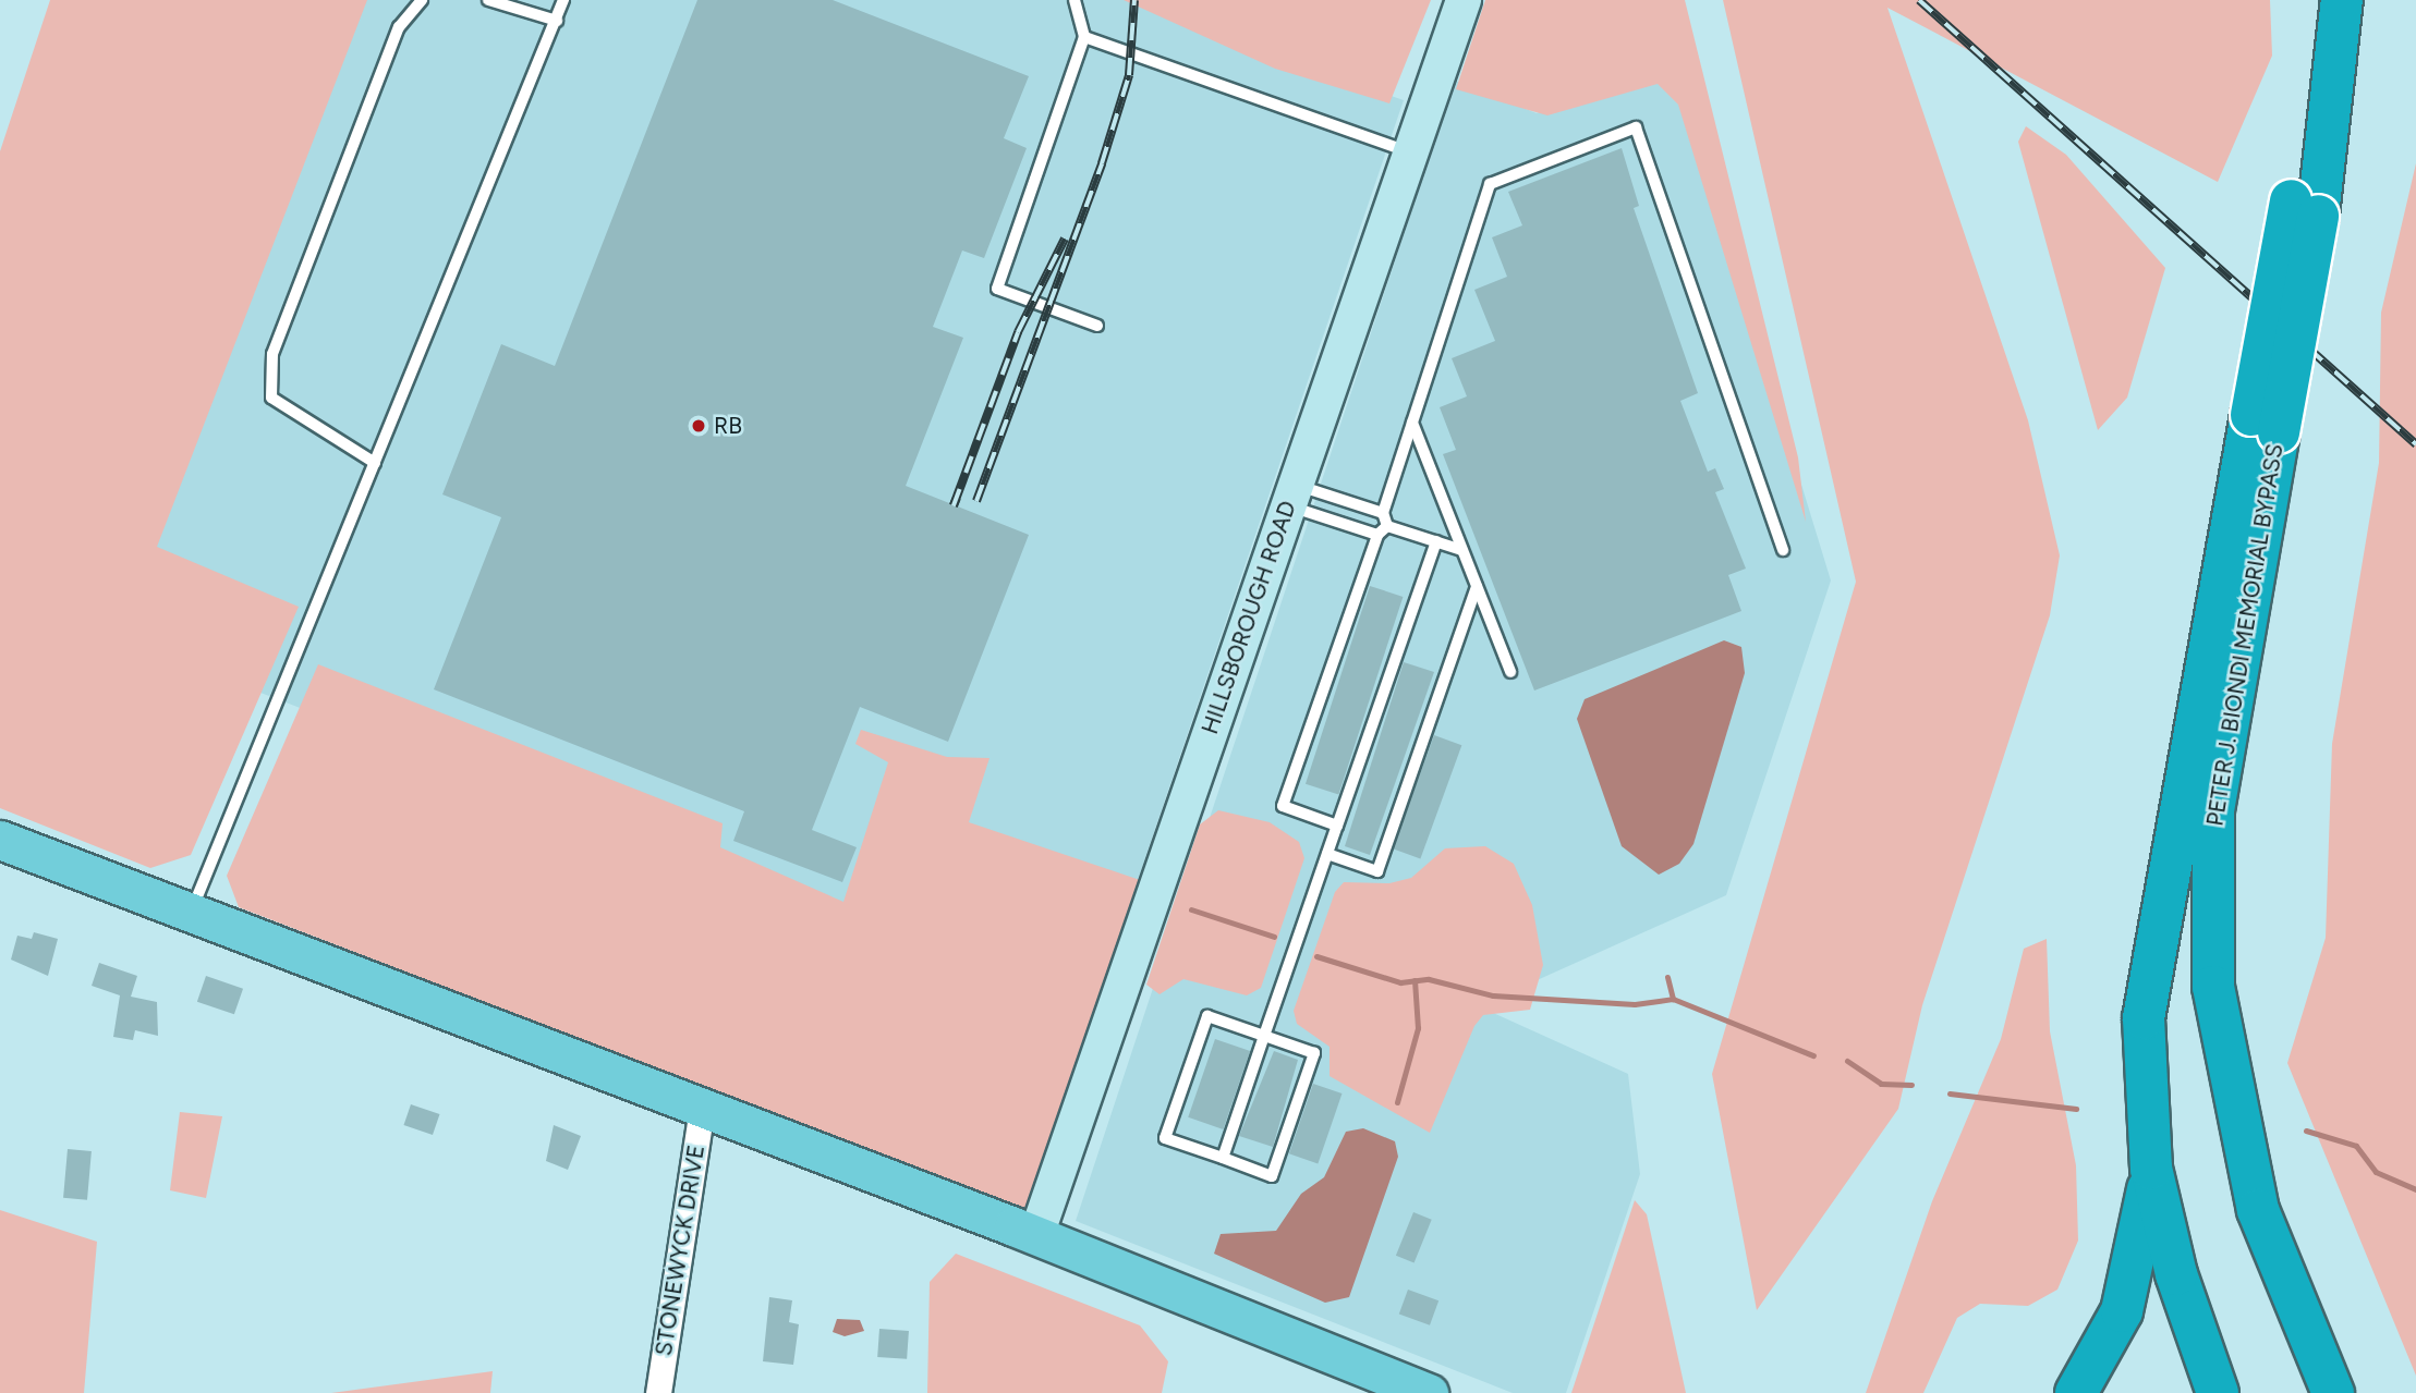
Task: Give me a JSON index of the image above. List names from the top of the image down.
{
  "streets": {
    "highway": ["PETER J. BIONDI MEMORIAL BYPASS"],
    "street": ["HILLSBOROUGH ROAD", "STONEWYCK DRIVE"]
  },
  "places": ["RB"]
}
